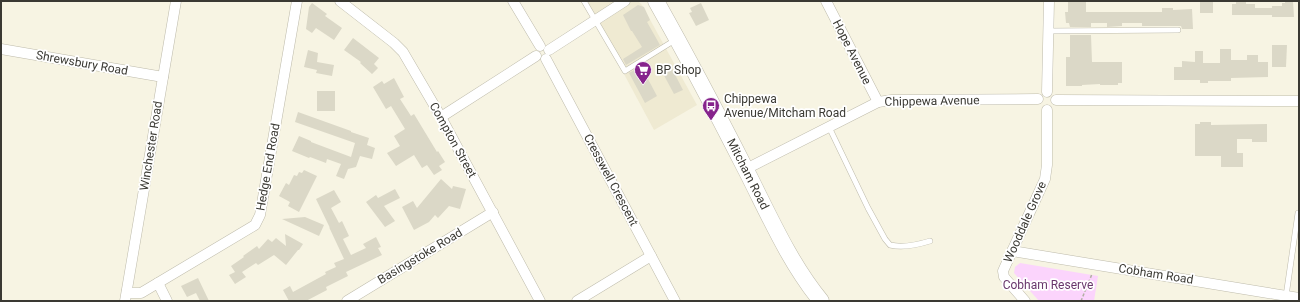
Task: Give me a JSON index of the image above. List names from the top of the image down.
{
  "streets": {
    "main road": ["Mitcham Road"],
    "street": [
      "Hope Avenue",
      "Shrewsbury Road",
      "Chippewa Avenue",
      "Compton Street",
      "Winchester Road",
      "Hedge End Road",
      "Cresswell Crescent",
      "Wooddale Grove",
      "Basingstoke Road",
      "Cobham Road"
    ]
  },
  "crossings": [
    ["Hope Avenue", "Chippewa Avenue"],
    ["Shrewsbury Road", "Winchester Road"],
    ["Chippewa Avenue", "Mitcham Road"],
    ["Chippewa Avenue", "Wooddale Grove"],
    ["Compton Street", "Basingstoke Road"],
    ["Winchester Road", "Hedge End Road"],
    ["Wooddale Grove", "Cobham Road"]
  ],
  "parks": ["Cobham Reserve"],
  "places": {
    "supermarket": ["BP Shop"],
    "bus stop": ["Chippewa Avenue/Mitcham Road"]
  }
}
